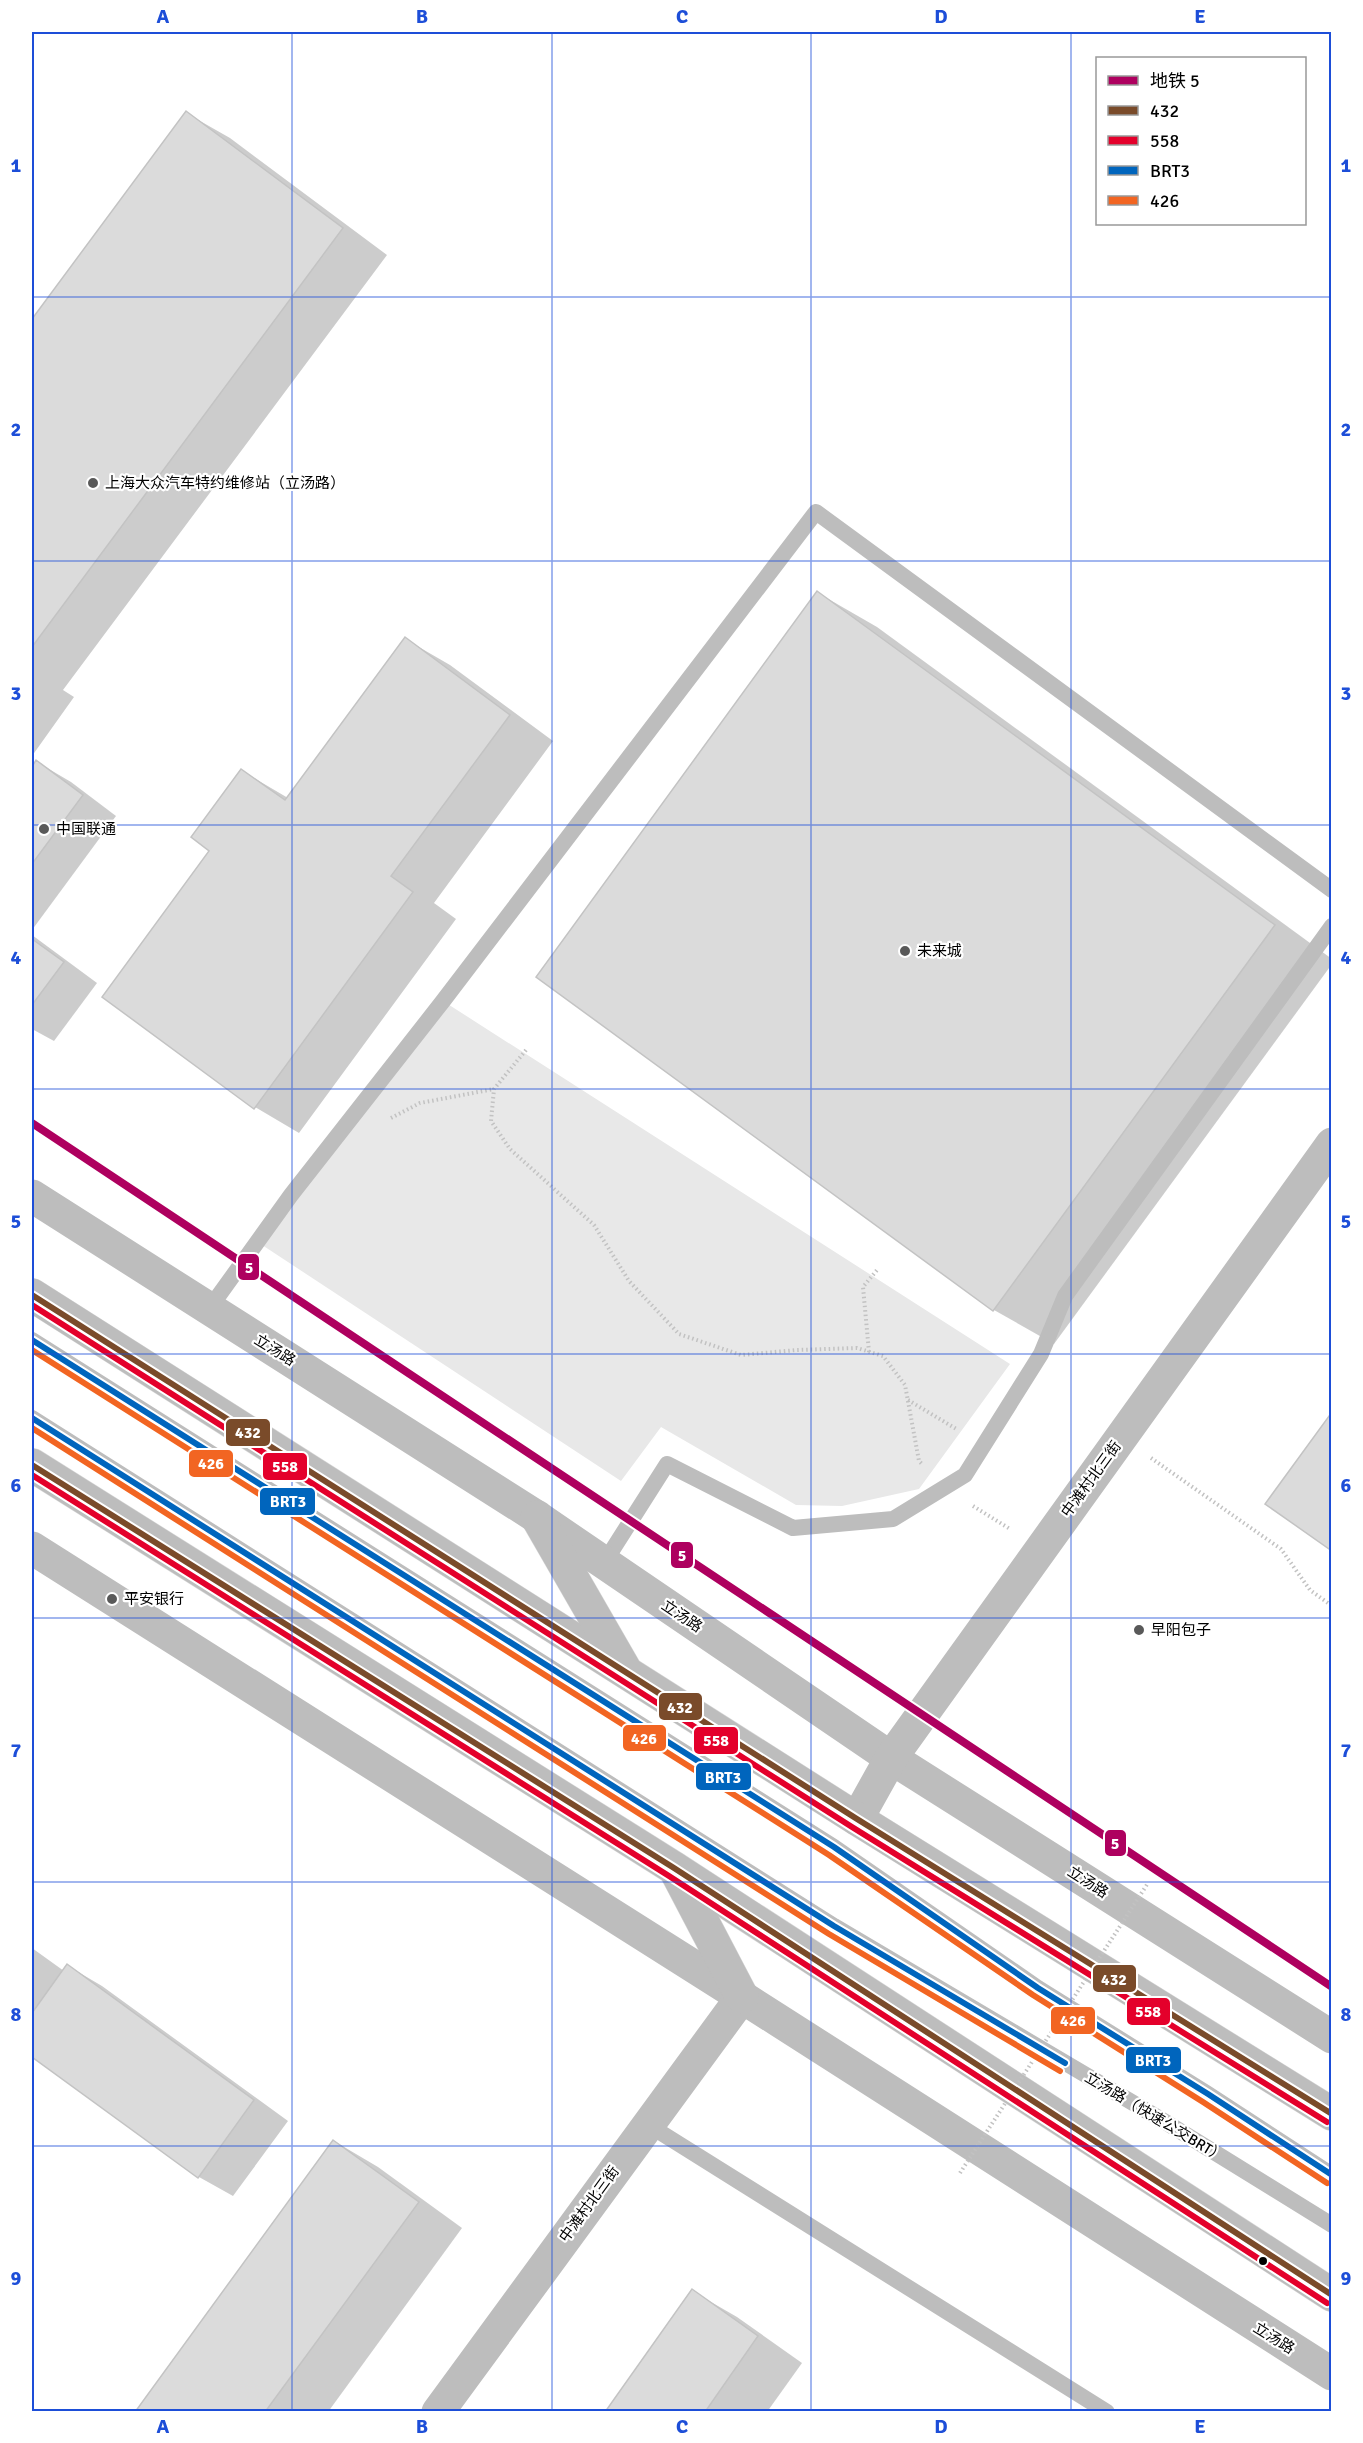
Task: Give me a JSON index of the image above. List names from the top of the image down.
{
  "streets": {
    "street": ["立汤路", "中滩村北三街"],
    "lane": ["立汤路（快速公交BRT）"]
  },
  "crossings": [
    ["立汤路", "中滩村北三街"]
  ],
  "places": [
    "上海大众汽车特约维修站（立汤路）",
    "中国联通",
    "未来城",
    "平安银行",
    "早阳包子"
  ],
  "lines": [
    "metro line 5",
    "transit line 432",
    "transit line 558",
    "transit line BRT3",
    "transit line 426"
  ],
  "legend": [
    "地铁 5",
    "432",
    "558",
    "BRT3",
    "426"
  ],
  "grid": {
    "columns": [
      "A",
      "B",
      "C",
      "D",
      "E"
    ],
    "rows": [
      "1",
      "2",
      "3",
      "4",
      "5",
      "6",
      "7",
      "8",
      "9"
    ]
  }
}
